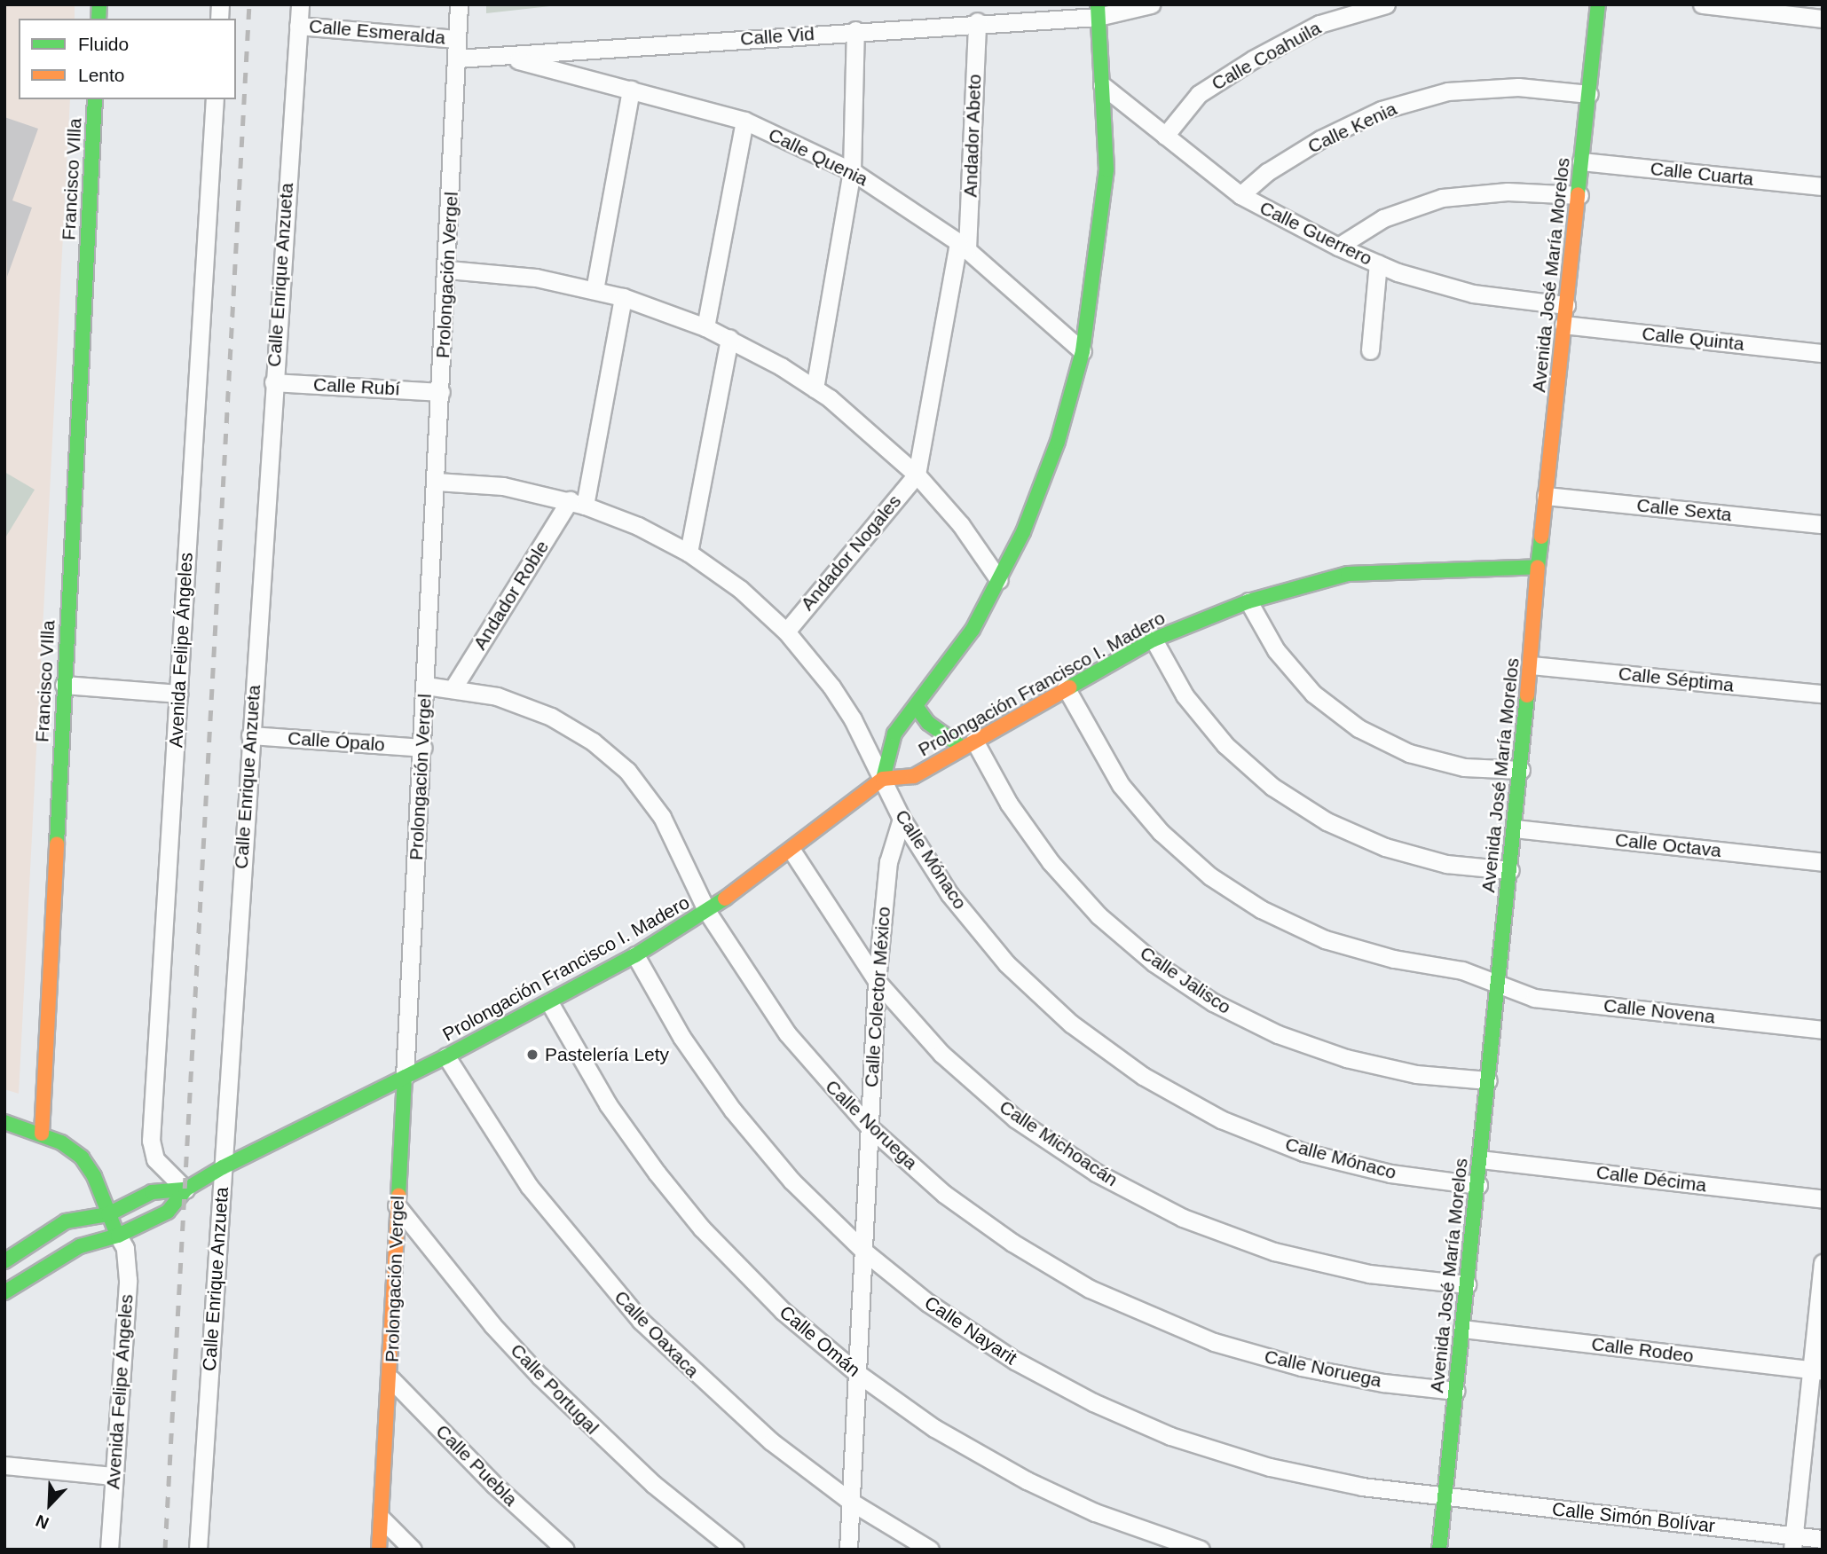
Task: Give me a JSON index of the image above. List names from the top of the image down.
{
  "streets": {
    "main road": [
      "Francisco VIlla",
      "Prolongación Vergel",
      "Avenida José María Morelos",
      "Prolongación Francisco I. Madero"
    ],
    "street": [
      "Calle Esmeralda",
      "Calle Vid",
      "Calle Coahuila",
      "Calle Kenia",
      "Andador Abeto",
      "Calle Quenia",
      "Calle Cuarta",
      "Calle Guerrero",
      "Calle Enrique Anzueta",
      "Calle Quinta",
      "Calle Rubí",
      "Calle Sexta",
      "Andador Nogales",
      "Andador Roble",
      "Avenida Felipe Ángeles",
      "Calle Séptima",
      "Calle Ópalo",
      "Calle Octava",
      "Calle Mónaco",
      "Calle Jalisco",
      "Calle Colector México",
      "Calle Novena",
      "Calle Noruega",
      "Calle Michoacán",
      "Calle Décima",
      "Calle Nayarit",
      "Calle Oaxaca",
      "Calle Omán",
      "Calle Rodeo",
      "Calle Portugal",
      "Calle Puebla",
      "Calle Simón Bolívar"
    ]
  },
  "crossings": [
    ["Calle Esmeralda", "Calle Enrique Anzueta"],
    ["Calle Esmeralda", "Prolongación Vergel"],
    ["Calle Vid", "Andador Abeto"],
    ["Calle Vid", "Calle Quenia"],
    ["Calle Vid", "Prolongación Vergel"],
    ["Calle Coahuila", "Calle Guerrero"],
    ["Calle Kenia", "Calle Guerrero"],
    ["Calle Kenia", "Avenida José María Morelos"],
    ["Andador Abeto", "Calle Quenia"],
    ["Andador Abeto", "Andador Nogales"],
    ["Calle Cuarta", "Avenida José María Morelos"],
    ["Calle Guerrero", "Avenida José María Morelos"],
    ["Calle Enrique Anzueta", "Calle Rubí"],
    ["Calle Enrique Anzueta", "Prolongación Francisco I. Madero"],
    ["Calle Enrique Anzueta", "Calle Ópalo"],
    ["Prolongación Vergel", "Calle Rubí"],
    ["Prolongación Vergel", "Prolongación Francisco I. Madero"],
    ["Prolongación Vergel", "Calle Ópalo"],
    ["Prolongación Vergel", "Calle Mónaco"],
    ["Prolongación Vergel", "Calle Noruega"],
    ["Prolongación Vergel", "Calle Portugal"],
    ["Prolongación Vergel", "Calle Puebla"],
    ["Avenida José María Morelos", "Calle Quinta"],
    ["Avenida José María Morelos", "Calle Sexta"],
    ["Avenida José María Morelos", "Calle Séptima"],
    ["Avenida José María Morelos", "Prolongación Francisco I. Madero"],
    ["Avenida José María Morelos", "Calle Octava"],
    ["Avenida José María Morelos", "Calle Mónaco"],
    ["Avenida José María Morelos", "Calle Jalisco"],
    ["Avenida José María Morelos", "Calle Novena"],
    ["Avenida José María Morelos", "Calle Noruega"],
    ["Avenida José María Morelos", "Calle Michoacán"],
    ["Avenida José María Morelos", "Calle Décima"],
    ["Avenida José María Morelos", "Calle Nayarit"],
    ["Avenida José María Morelos", "Calle Rodeo"],
    ["Avenida José María Morelos", "Calle Simón Bolívar"],
    ["Andador Nogales", "Calle Mónaco"],
    ["Andador Roble", "Calle Mónaco"],
    ["Andador Roble", "Calle Noruega"],
    ["Avenida Felipe Ángeles", "Prolongación Francisco I. Madero"],
    ["Prolongación Francisco I. Madero", "Calle Mónaco"],
    ["Prolongación Francisco I. Madero", "Calle Jalisco"],
    ["Prolongación Francisco I. Madero", "Calle Novena"],
    ["Prolongación Francisco I. Madero", "Calle Noruega"],
    ["Prolongación Francisco I. Madero", "Calle Michoacán"],
    ["Prolongación Francisco I. Madero", "Calle Nayarit"],
    ["Prolongación Francisco I. Madero", "Calle Oaxaca"],
    ["Prolongación Francisco I. Madero", "Calle Omán"],
    ["Calle Mónaco", "Calle Colector México"],
    ["Calle Colector México", "Calle Noruega"],
    ["Calle Colector México", "Calle Michoacán"],
    ["Calle Colector México", "Calle Nayarit"],
    ["Calle Colector México", "Calle Oaxaca"],
    ["Calle Colector México", "Calle Omán"],
    ["Calle Nayarit", "Calle Simón Bolívar"]
  ],
  "places": ["Pastelería Lety"],
  "legend": ["Fluido", "Lento"],
  "north": "bottom left"
}
